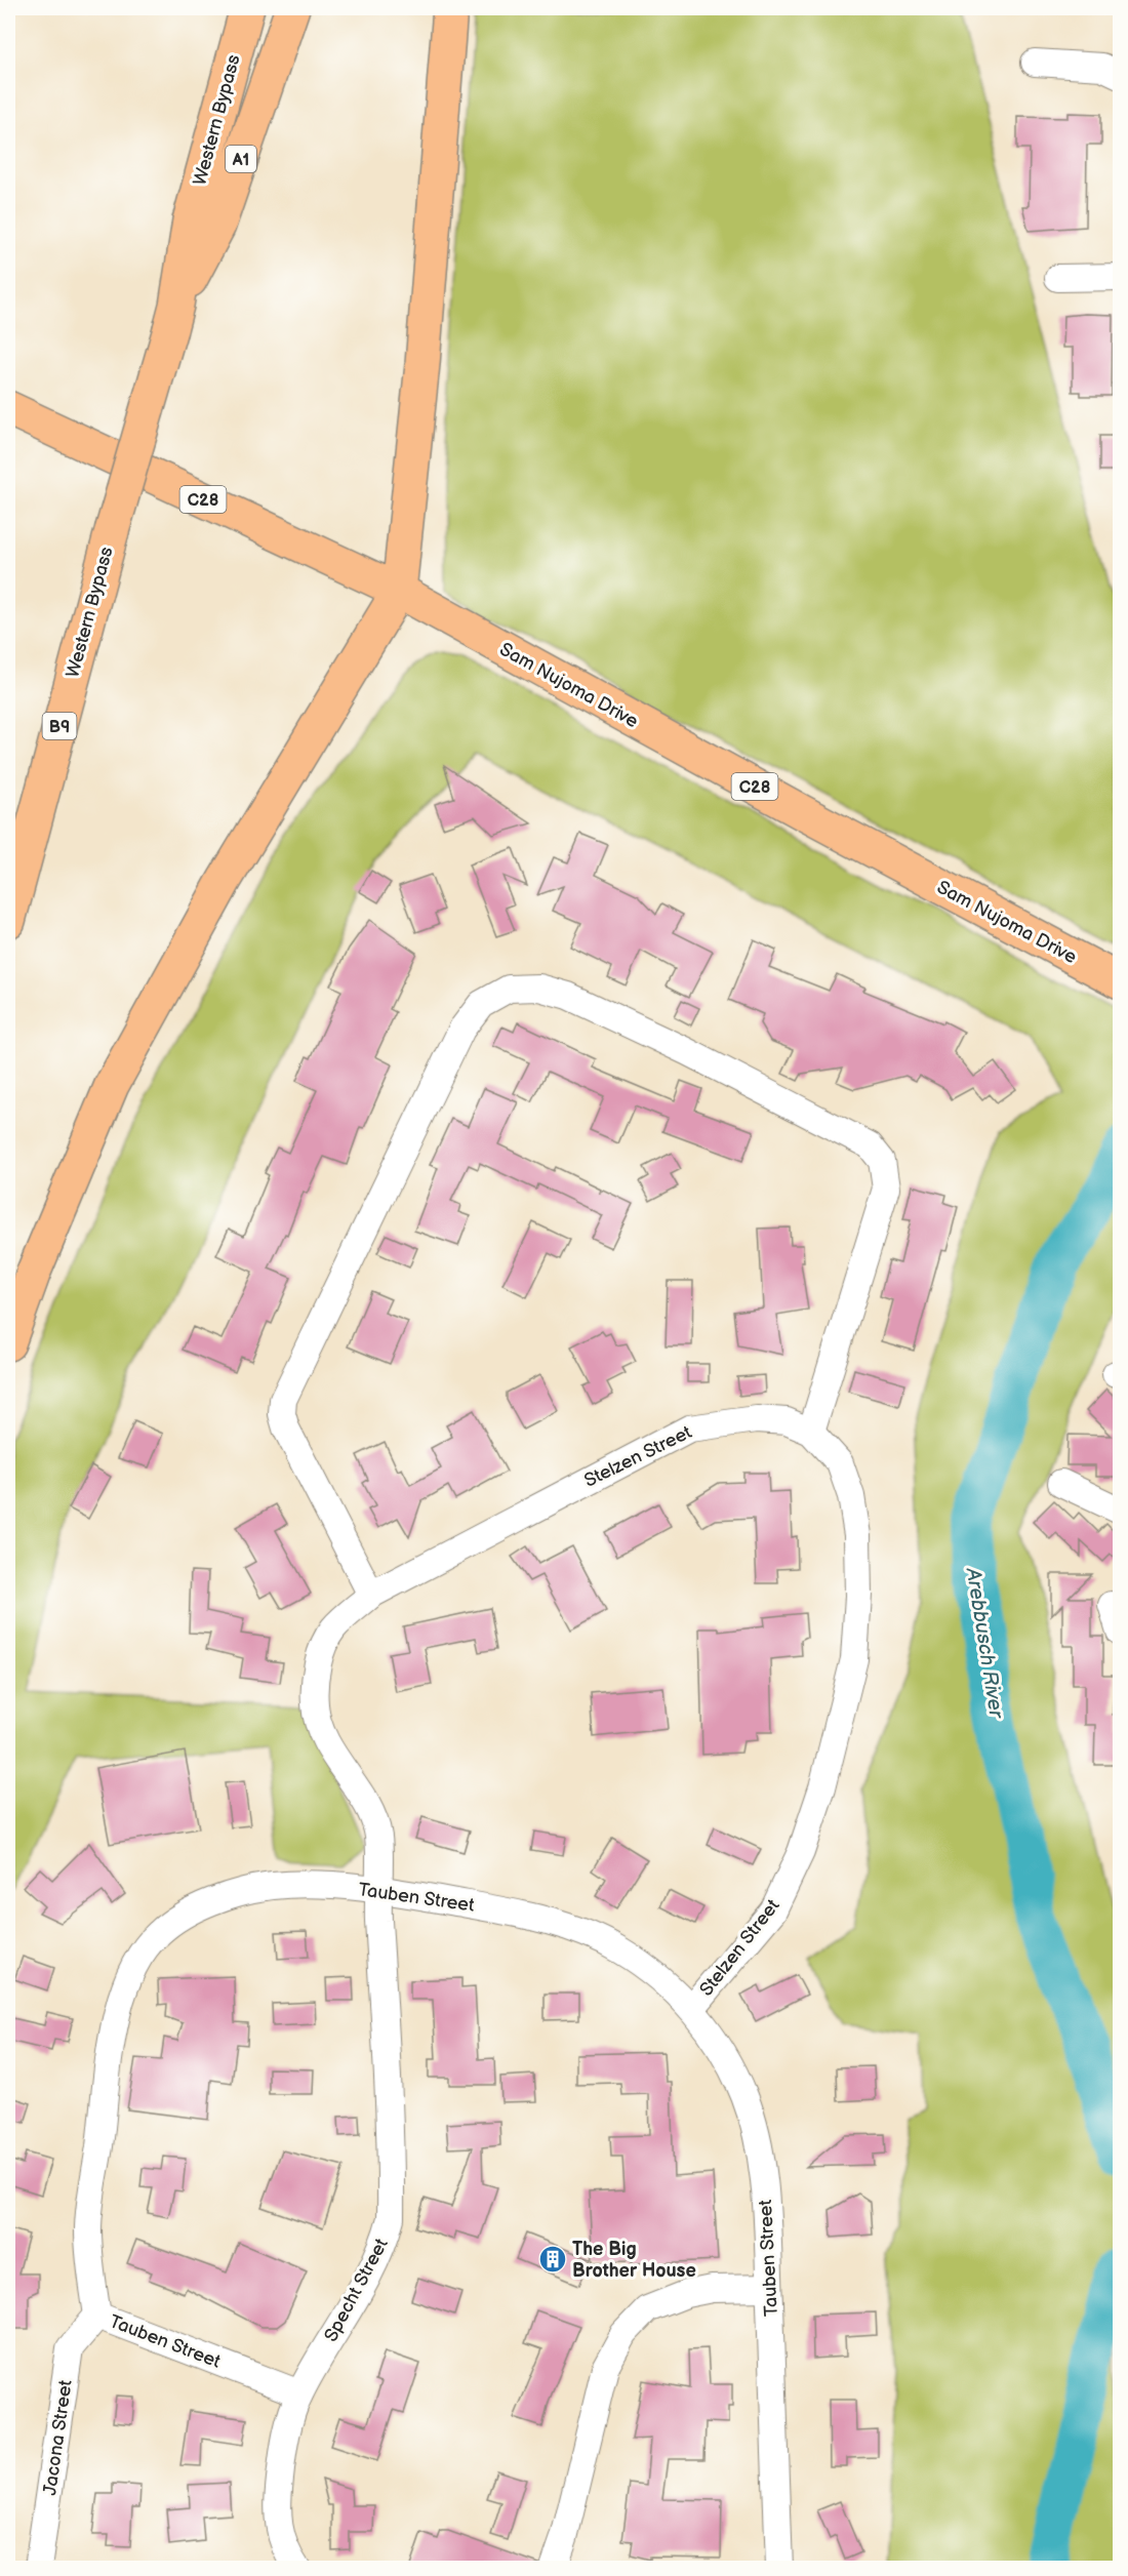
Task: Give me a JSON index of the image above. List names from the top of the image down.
{
  "streets": {
    "highway": [
      "Western Bypass",
      "A1",
      "C28",
      "Sam Nujoma Drive",
      "B9"
    ],
    "street": [
      "Stelzen Street",
      "Tauben Street",
      "Specht Street",
      "Jacona Street"
    ]
  },
  "crossings": [
    ["Stelzen Street", "Tauben Street"],
    ["Stelzen Street", "Specht Street"],
    ["Tauben Street", "Specht Street"],
    ["Tauben Street", "Jacona Street"]
  ],
  "water": ["Arebbusch River"],
  "places": {
    "building": ["The Big Brother House"]
  }
}
